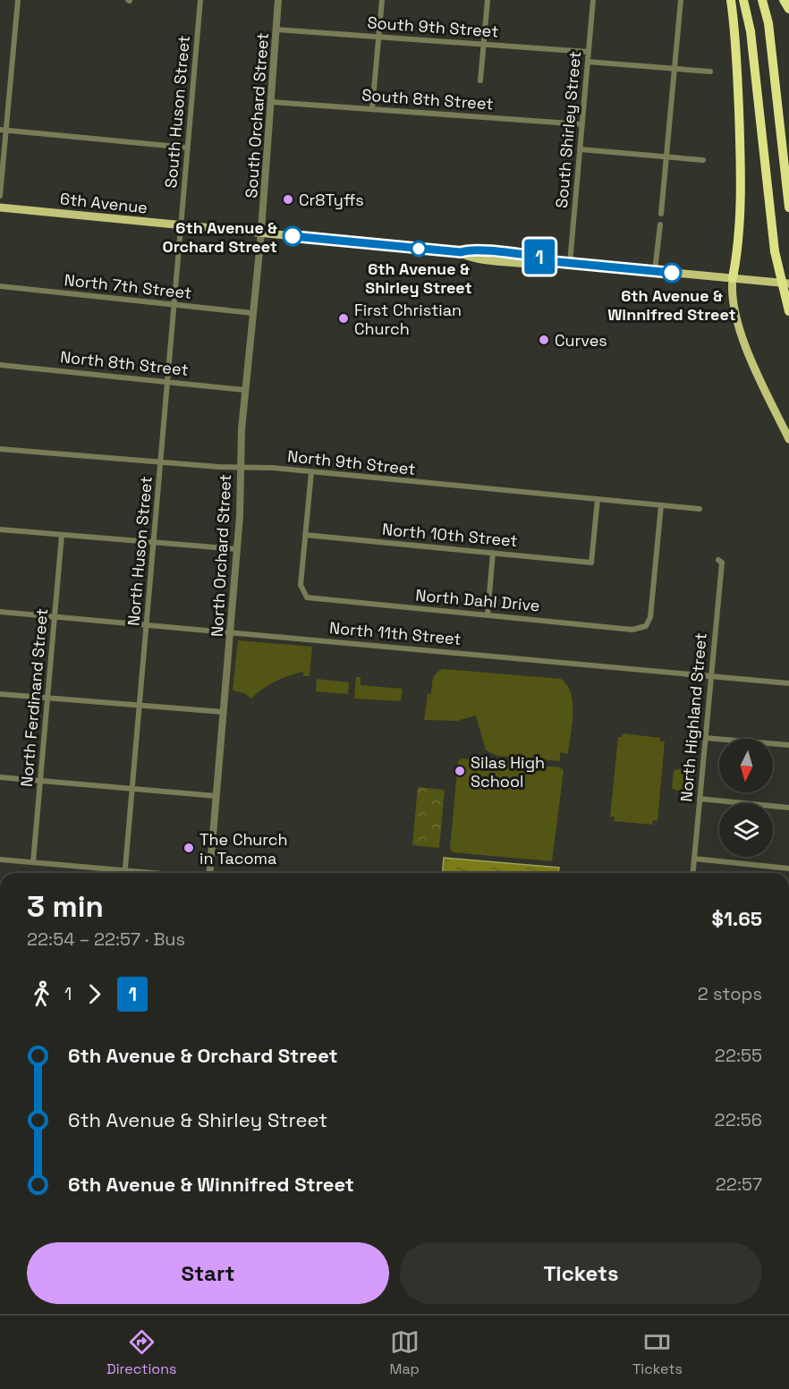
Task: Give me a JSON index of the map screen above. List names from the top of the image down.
{
  "streets": {
    "main road": ["6th Avenue"],
    "street": [
      "South 9th Street",
      "South 8th Street",
      "South Huson Street",
      "South Orchard Street",
      "South Shirley Street",
      "North 7th Street",
      "North 8th Street",
      "North 9th Street",
      "North 10th Street",
      "North Huson Street",
      "North Orchard Street",
      "North Dahl Drive",
      "North 11th Street",
      "North Ferdinand Street",
      "North Highland Street"
    ]
  },
  "crossings": [
    ["South 9th Street", "South Orchard Street"],
    ["South 9th Street", "South Shirley Street"],
    ["South 8th Street", "South Orchard Street"],
    ["South 8th Street", "South Shirley Street"],
    ["South Huson Street", "6th Avenue"],
    ["South Huson Street", "North Huson Street"],
    ["South Orchard Street", "6th Avenue"],
    ["South Orchard Street", "North Orchard Street"],
    ["South Shirley Street", "6th Avenue"],
    ["6th Avenue", "North Huson Street"],
    ["6th Avenue", "North Orchard Street"],
    ["North 7th Street", "North Huson Street"],
    ["North 7th Street", "North Orchard Street"],
    ["North 8th Street", "North Huson Street"],
    ["North 8th Street", "North Orchard Street"],
    ["North 9th Street", "North 10th Street"],
    ["North 9th Street", "North Huson Street"],
    ["North 9th Street", "North Orchard Street"],
    ["North 9th Street", "North Dahl Drive"],
    ["North 10th Street", "North Dahl Drive"],
    ["North Huson Street", "North 11th Street"],
    ["North Orchard Street", "North 11th Street"],
    ["North 11th Street", "North Ferdinand Street"],
    ["North 11th Street", "North Highland Street"]
  ],
  "places": [
    "Cr8Tyffs",
    "6th Avenue & Orchard Street",
    "6th Avenue & Shirley Street",
    "6th Avenue & Winnifred Street",
    "First Christian Church",
    "Curves",
    "Silas High School",
    "The Church in Tacoma"
  ],
  "lines": ["bus line 1"],
  "north": "bottom",
  "page": {
    "on_map": "1",
    "heading": ["3 min", "22:54 – 22:57 · Bus", "$1.65"],
    "legs": ["1", "1", "2 stops"],
    "list": [
      {
        "name": "6th Avenue & Orchard Street",
        "value": "22:55"
      },
      {
        "name": "6th Avenue & Shirley Street",
        "value": "22:56"
      },
      {
        "name": "6th Avenue & Winnifred Street",
        "value": "22:57"
      }
    ],
    "buttons": ["Start", "Tickets"],
    "tabs": ["Directions", "Map", "Tickets"]
  }
}
